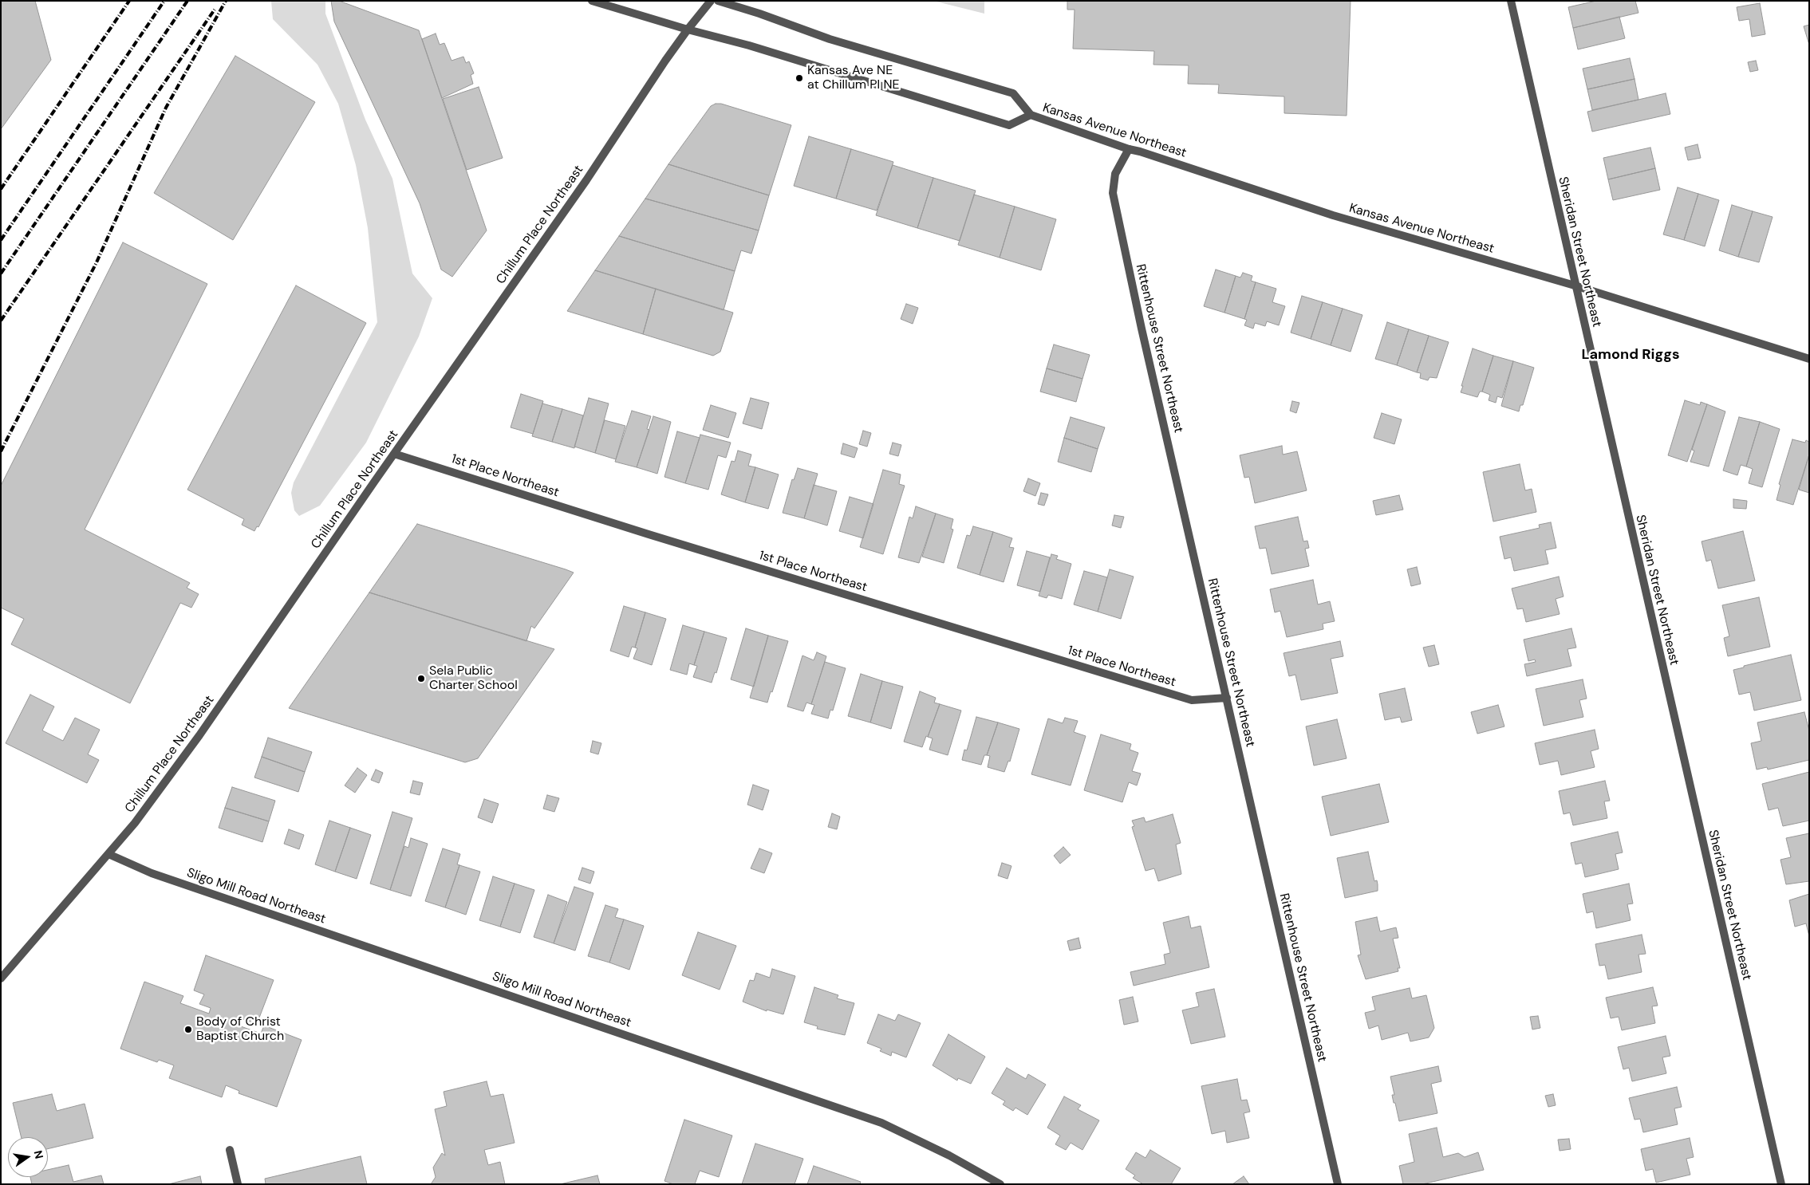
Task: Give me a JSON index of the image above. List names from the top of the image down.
{
  "streets": {
    "street": [
      "Kansas Avenue Northeast",
      "Chillum Place Northeast",
      "Sheridan Street Northeast",
      "Rittenhouse Street Northeast",
      "1st Place Northeast",
      "Sligo Mill Road Northeast"
    ]
  },
  "crossings": [
    ["Kansas Avenue Northeast", "Chillum Place Northeast"],
    ["Kansas Avenue Northeast", "Sheridan Street Northeast"],
    ["Kansas Avenue Northeast", "Rittenhouse Street Northeast"],
    ["Chillum Place Northeast", "1st Place Northeast"],
    ["Chillum Place Northeast", "Sligo Mill Road Northeast"],
    ["Rittenhouse Street Northeast", "1st Place Northeast"]
  ],
  "districts": ["Lamond Riggs"],
  "places": ["Kansas Ave NE at Chillum Pl NE", "Sela Public Charter School", "Body of Christ Baptist Church"],
  "north": "right"
}
